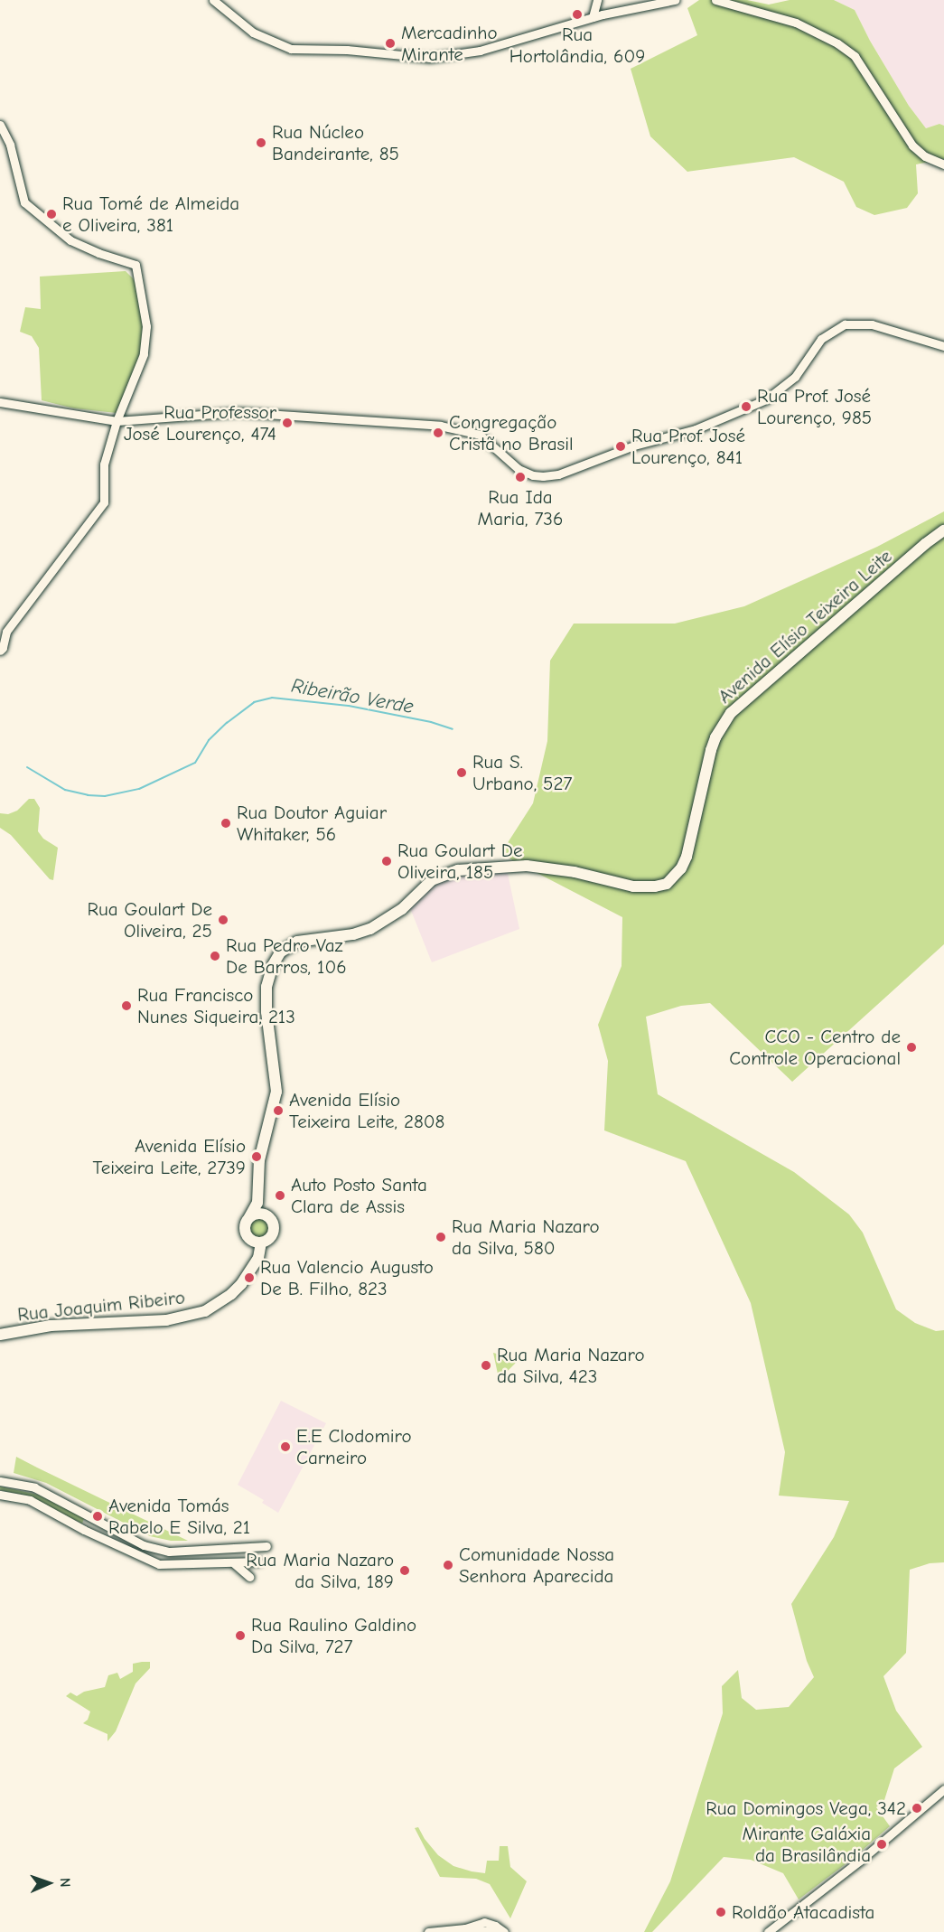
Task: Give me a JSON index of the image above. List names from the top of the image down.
{
  "streets": {
    "main road": ["Avenida Elísio Teixeira Leite", "Rua Joaquim Ribeiro"]
  },
  "crossings": [
    ["Avenida Elísio Teixeira Leite", "Rua Joaquim Ribeiro"]
  ],
  "water": ["Ribeirão Verde"],
  "places": [
    "Rua Hortolândia, 609",
    "Mercadinho Mirante",
    "Rua Núcleo Bandeirante, 85",
    "Rua Tomé de Almeida e Oliveira, 381",
    "Rua Prof. José Lourenço, 985",
    "Rua Professor José Lourenço, 474",
    "Congregação Cristã no Brasil",
    "Rua Prof. José Lourenço, 841",
    "Rua Ida Maria, 736",
    "Rua S. Urbano, 527",
    "Rua Doutor Aguiar Whitaker, 56",
    "Rua Goulart De Oliveira, 185",
    "Rua Goulart De Oliveira, 25",
    "Rua Pedro Vaz De Barros, 106",
    "Rua Francisco Nunes Siqueira, 213",
    "CCO - Centro de Controle Operacional",
    "Avenida Elísio Teixeira Leite, 2808",
    "Avenida Elísio Teixeira Leite, 2739",
    "Auto Posto Santa Clara de Assis",
    "Rua Maria Nazaro da Silva, 580",
    "Rua Valencio Augusto De B. Filho, 823",
    "Rua Maria Nazaro da Silva, 423",
    "E.E Clodomiro Carneiro",
    "Avenida Tomás Rabelo E Silva, 21",
    "Comunidade Nossa Senhora Aparecida",
    "Rua Maria Nazaro da Silva, 189",
    "Rua Raulino Galdino Da Silva, 727",
    "Rua Domingos Vega, 342",
    "Mirante Galáxia da Brasilândia",
    "Roldão Atacadista"
  ],
  "north": "right"
}
